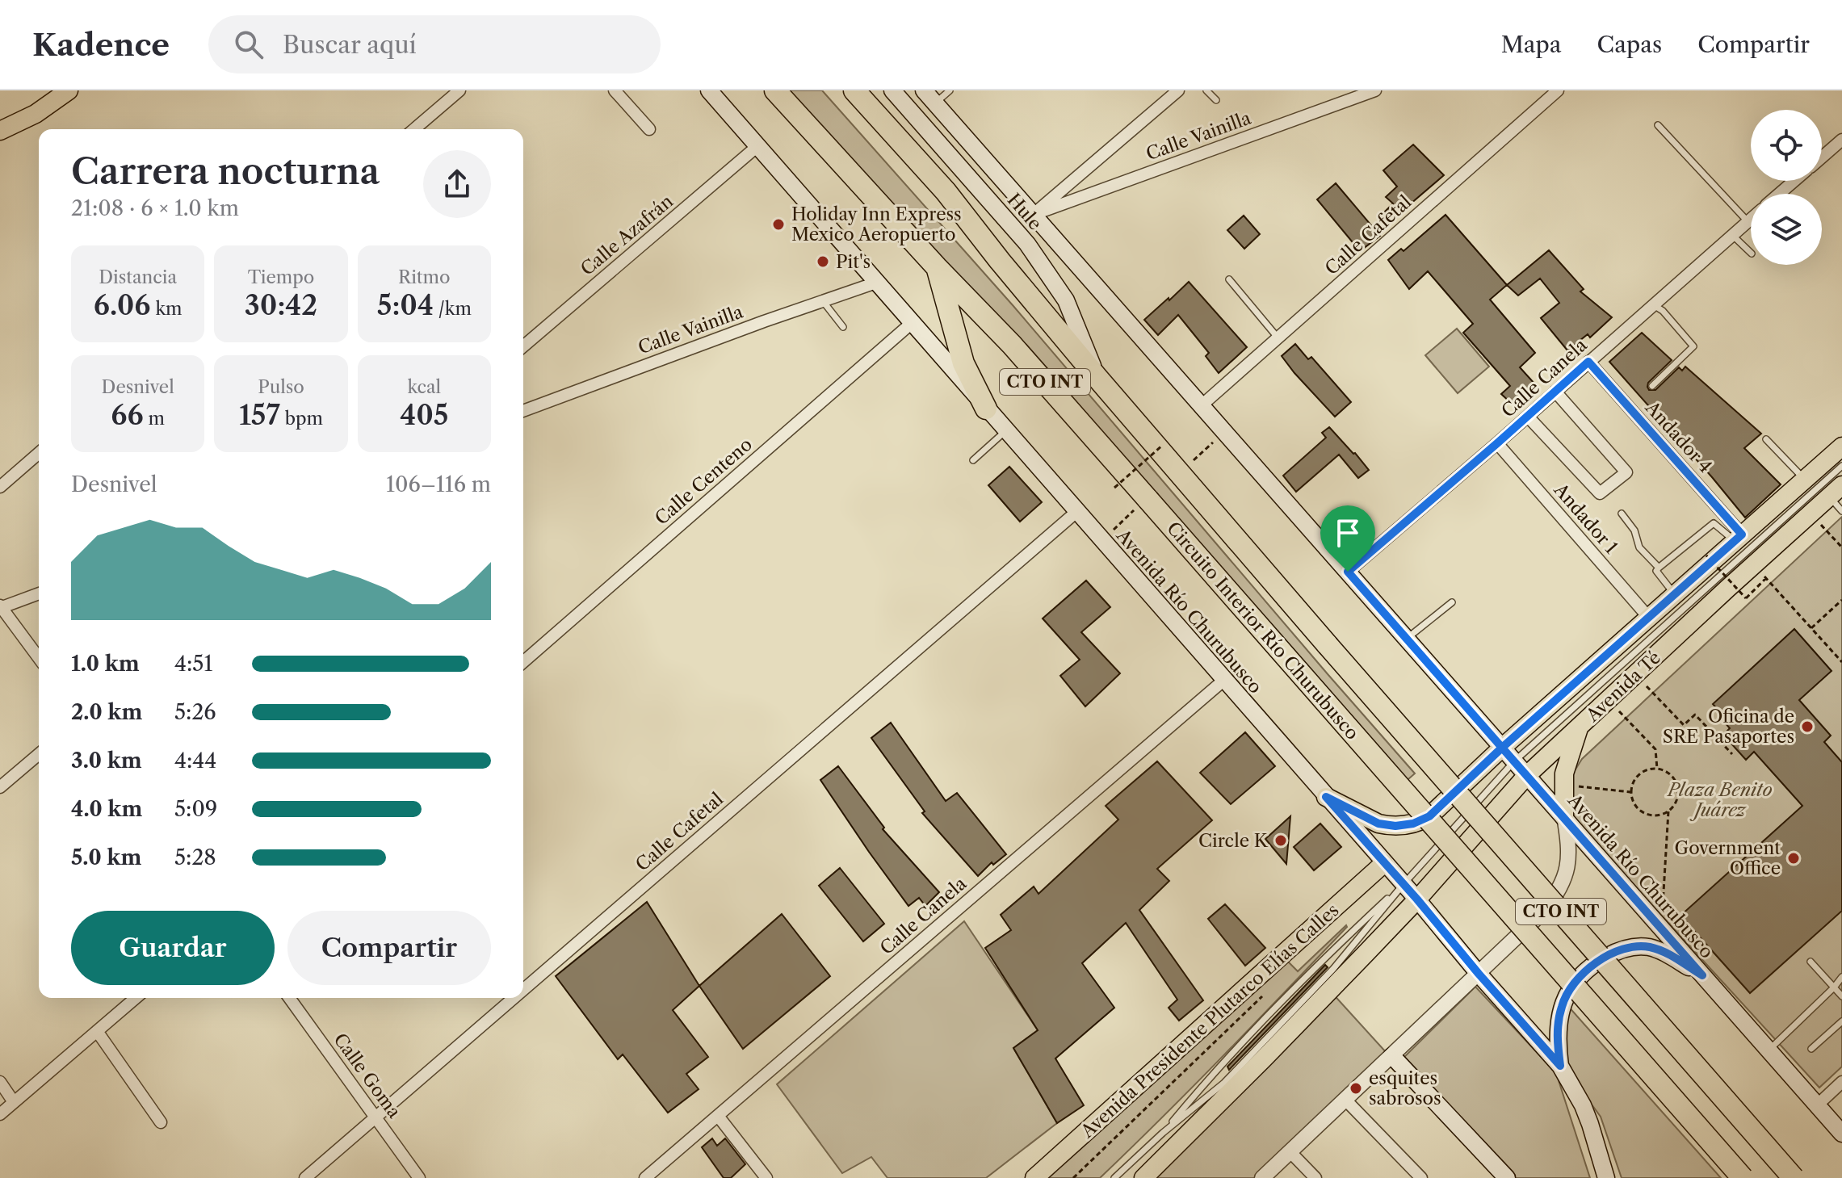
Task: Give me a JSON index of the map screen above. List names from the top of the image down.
{
  "streets": {
    "highway": ["CTO INT", "Circuito Interior Río Churubusco"],
    "main road": [
      "Hule",
      "Avenida Río Churubusco",
      "Avenida Té",
      "Avenida Presidente Plutarco Elías Calles"
    ],
    "street": [
      "Calle Vainilla",
      "Calle Azafrán",
      "Calle Cafetal",
      "Calle Canela",
      "Andador 4",
      "Calle Centeno",
      "Andador 1",
      "Calle Goma"
    ]
  },
  "crossings": [
    ["Calle Vainilla", "Avenida Río Churubusco"],
    ["Hule", "CTO INT"],
    ["Calle Azafrán", "Avenida Río Churubusco"],
    ["Calle Cafetal", "Avenida Río Churubusco"],
    ["Calle Cafetal", "Calle Goma"],
    ["Calle Canela", "Andador 4"],
    ["Calle Canela", "Andador 1"],
    ["Calle Canela", "Avenida Río Churubusco"],
    ["Andador 4", "Avenida Té"],
    ["Calle Centeno", "Avenida Río Churubusco"],
    ["Andador 1", "Avenida Té"],
    ["Avenida Río Churubusco", "Avenida Té"],
    ["Avenida Río Churubusco", "Avenida Presidente Plutarco Elías Calles"]
  ],
  "parks": ["Plaza Benito Juárez"],
  "places": [
    "Holiday Inn Express Mexico Aeropuerto",
    "Pit's",
    "Oficina de SRE Pasaportes",
    "Circle K",
    "Government Office",
    "esquites sabrosos"
  ],
  "page": {
    "header": "Kadence",
    "search": "Buscar aquí",
    "nav": ["Mapa", "Capas", "Compartir"],
    "heading": ["Carrera nocturna", "21:08 · 6 × 1.0 km"],
    "stats": [
      ["Distancia", "6.06 km"],
      ["Tiempo", "30:42"],
      ["Ritmo", "5:04 /km"],
      ["Desnivel", "66 m"],
      ["Pulso", "157 bpm"],
      ["kcal", "405"]
    ],
    "chart": ["Desnivel", "106–116 m"],
    "list": [
      {
        "name": "1.0 km",
        "note": "4:51"
      },
      {
        "name": "2.0 km",
        "note": "5:26"
      },
      {
        "name": "3.0 km",
        "note": "4:44"
      },
      {
        "name": "4.0 km",
        "note": "5:09"
      },
      {
        "name": "5.0 km",
        "note": "5:28"
      }
    ],
    "buttons": ["Guardar", "Compartir"]
  }
}
